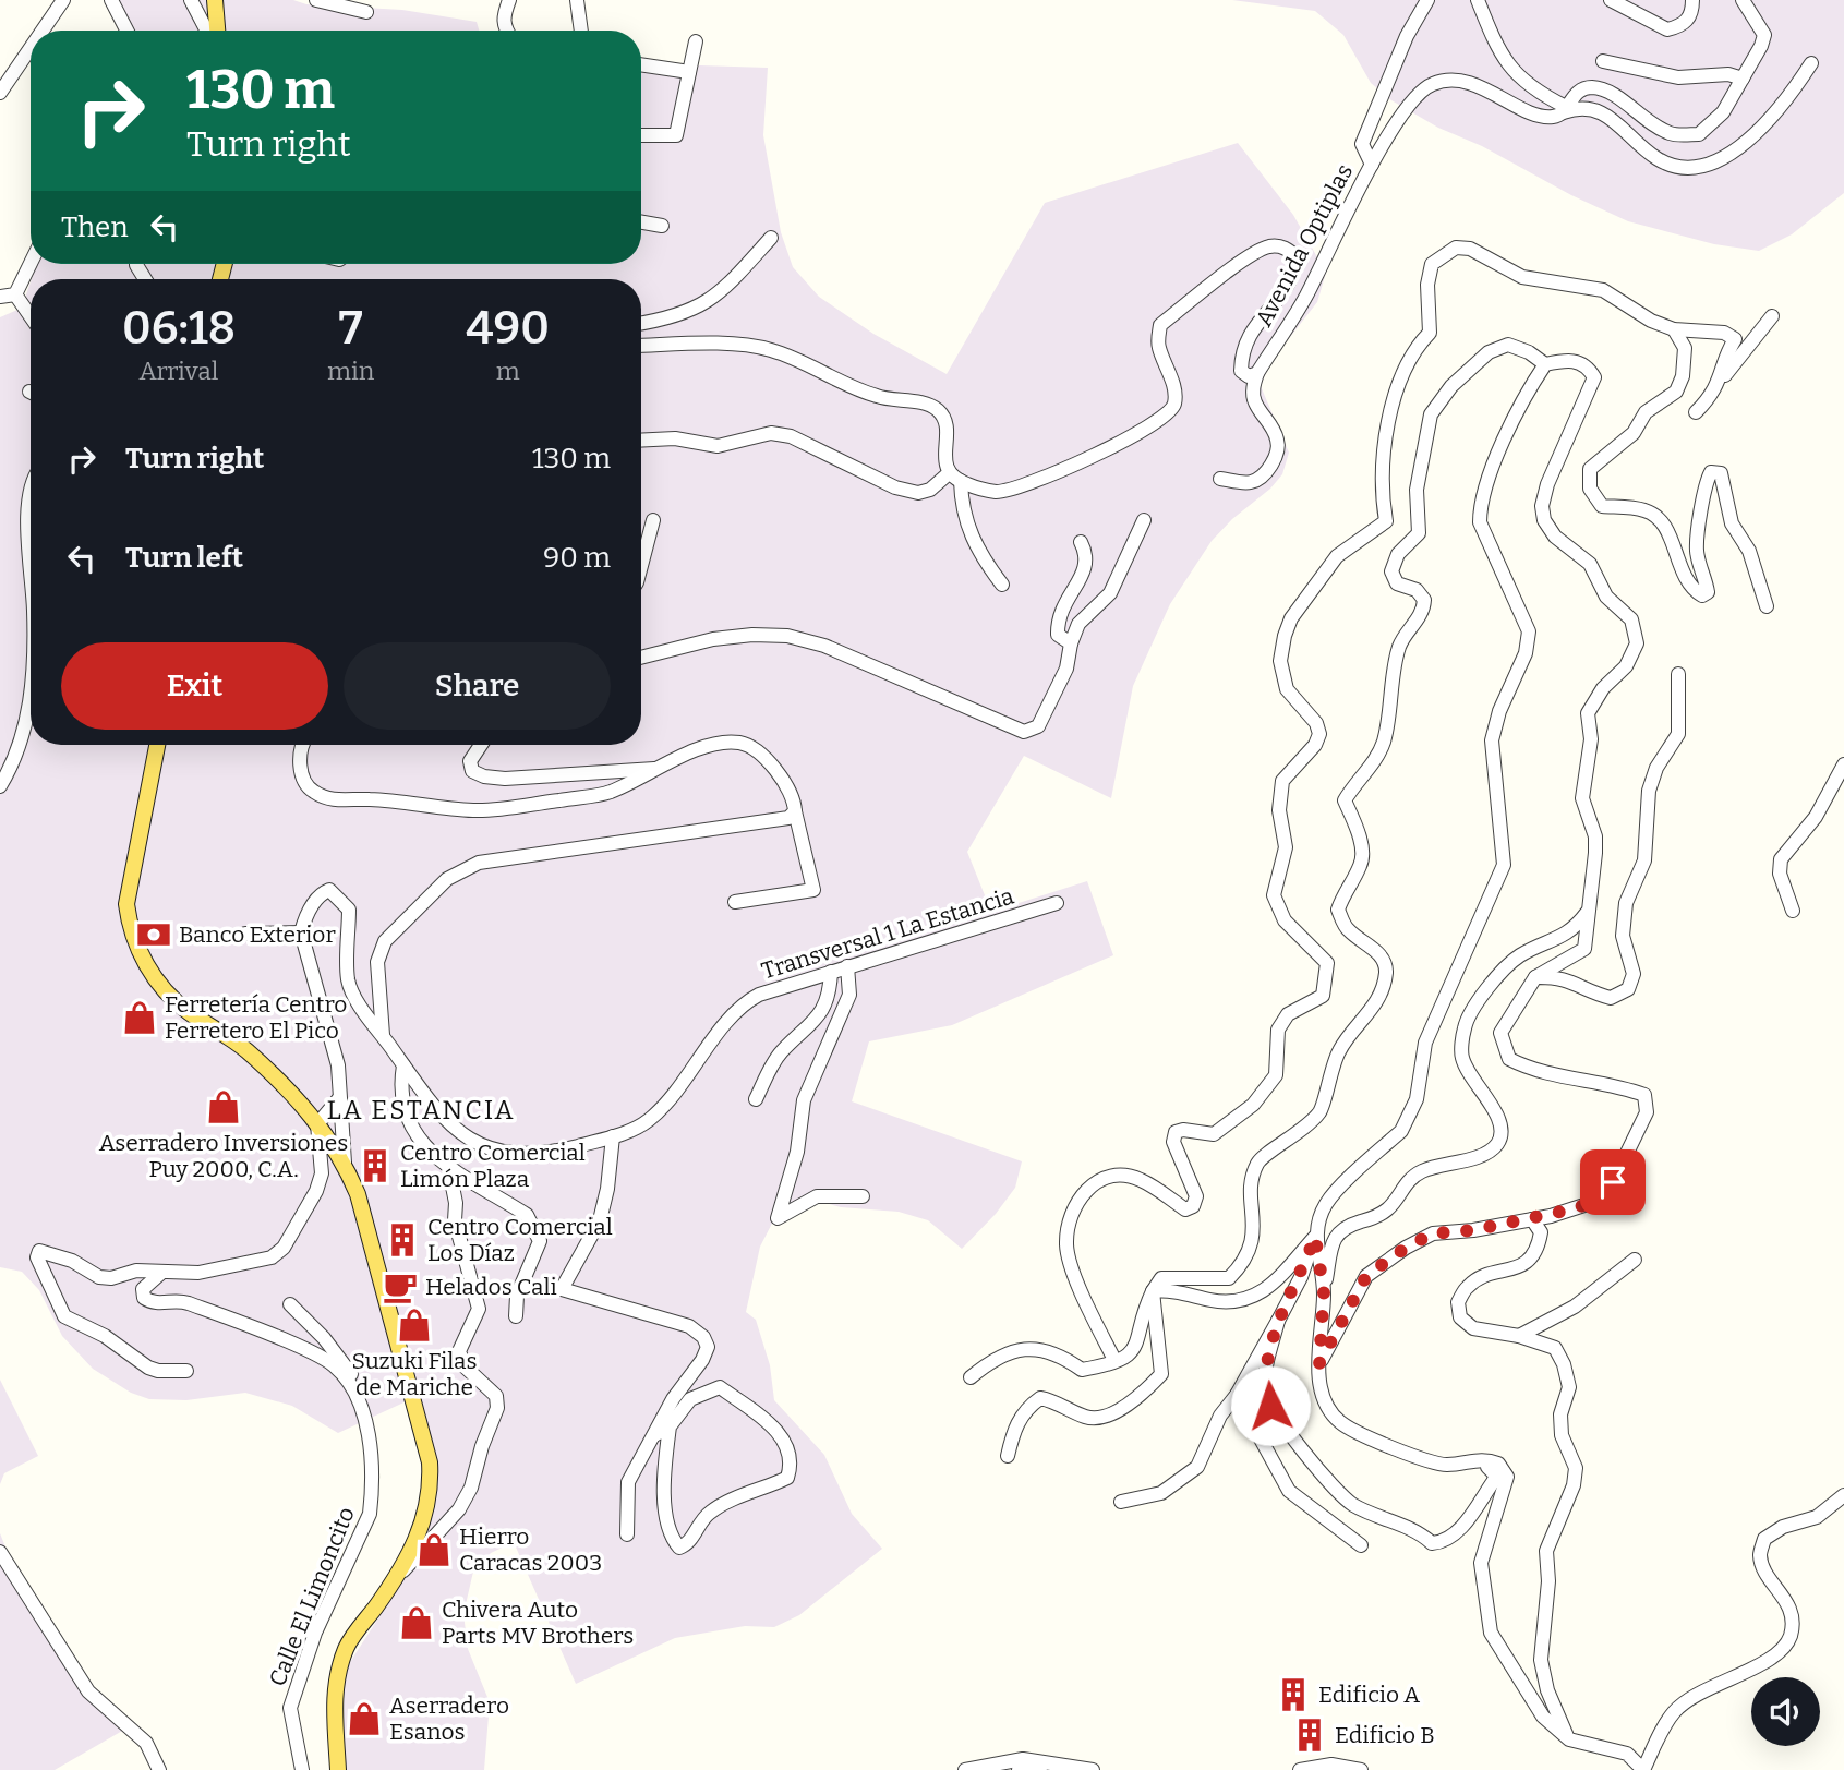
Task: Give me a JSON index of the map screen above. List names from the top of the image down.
{
  "streets": {
    "street": ["Avenida Optiplas", "Transversal 1 La Estancia", "Calle El Limoncito"]
  },
  "districts": ["LA ESTANCIA"],
  "places": {
    "bank": ["Banco Exterior"],
    "shop": [
      "Ferretería Centro Ferretero El Pico",
      "Aserradero Inversiones Puy 2000, C.A.",
      "Suzuki Filas de Mariche",
      "Hierro Caracas 2003",
      "Chivera Auto Parts MV Brothers",
      "Aserradero Esanos"
    ],
    "building": [
      "Centro Comercial Limón Plaza",
      "Centro Comercial Los Díaz",
      "Edificio A",
      "Edificio B"
    ],
    "cafe": ["Helados Cali"]
  },
  "page": {
    "turn": ["130 m", "Turn right"],
    "then": "Then",
    "eta": [
      "06:18",
      "Arrival",
      "7",
      "min",
      "490",
      "m"
    ],
    "list": [
      {
        "name": "Turn right",
        "value": "130 m"
      },
      {
        "name": "Turn left",
        "value": "90 m"
      }
    ],
    "buttons": ["Exit", "Share"]
  }
}
